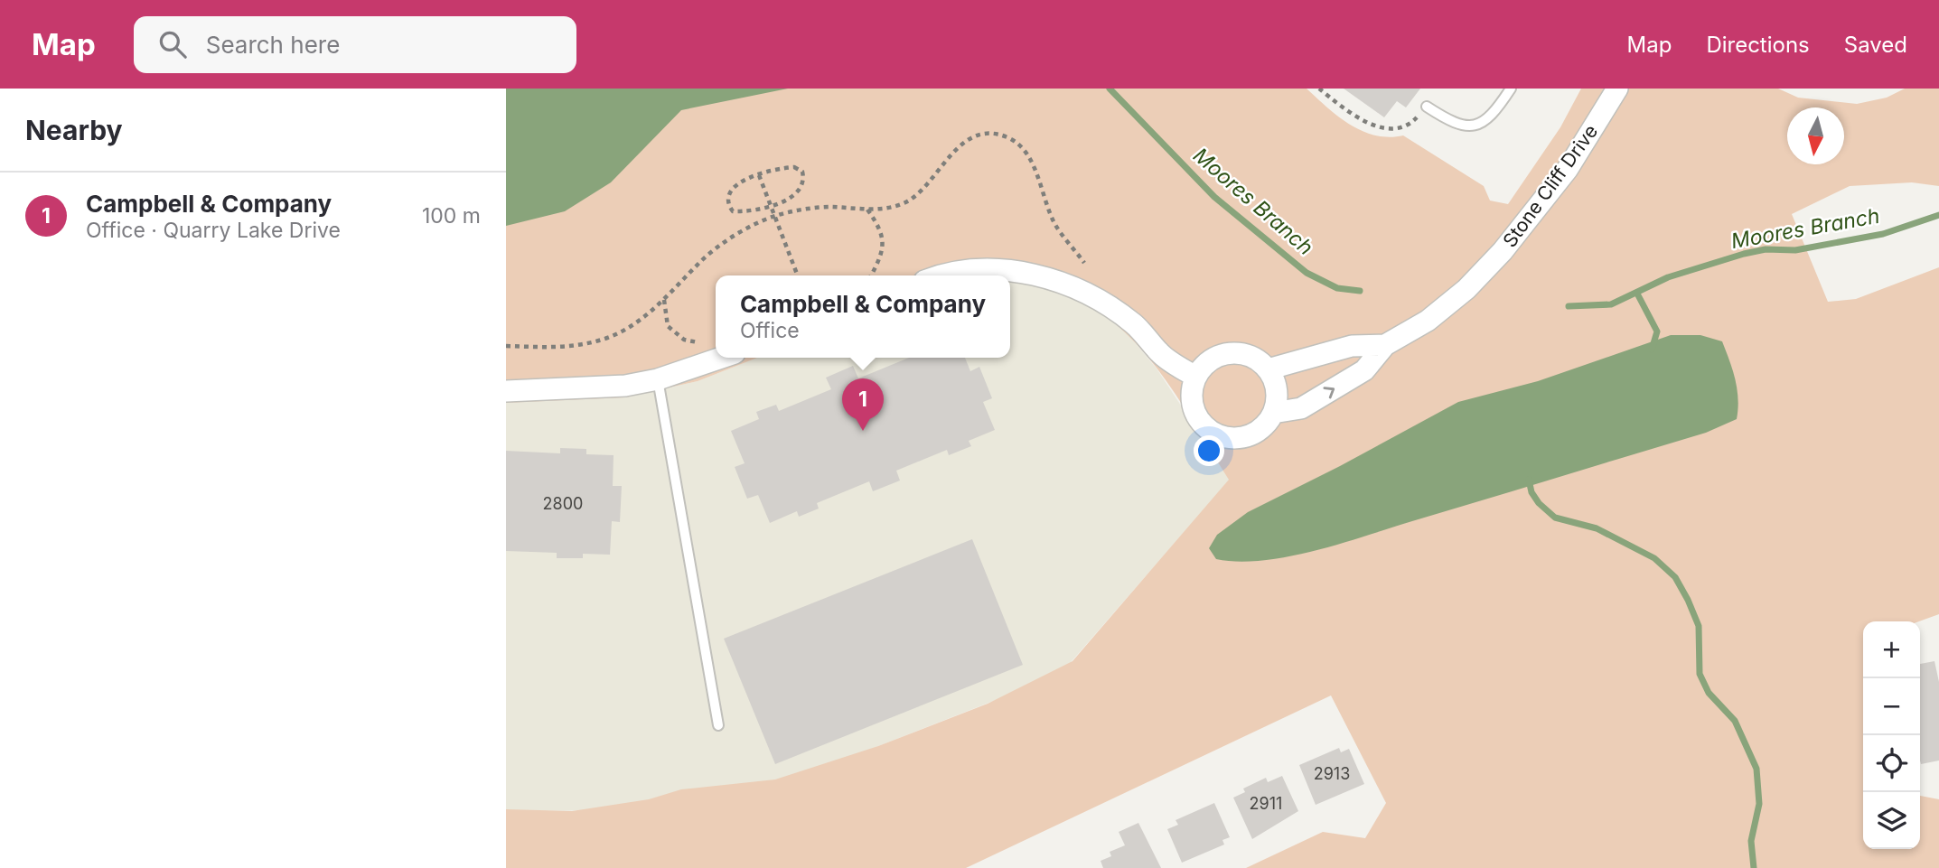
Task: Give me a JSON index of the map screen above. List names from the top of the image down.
{
  "streets": {
    "street": ["Stone Cliff Drive"]
  },
  "water": ["Moores Branch"],
  "house_numbers": ["2800", "2913", "2911"],
  "north": "bottom",
  "page": {
    "header": "Map",
    "search": "Search here",
    "nav": ["Map", "Directions", "Saved"],
    "heading": "Nearby",
    "list": [
      {
        "mark": "1",
        "name": "Campbell & Company",
        "note": "Office · Quarry Lake Drive",
        "value": "100 m"
      }
    ],
    "popup": ["Campbell & Company", "Office"],
    "pins": "1",
    "map_buttons": ["+", "−"]
  }
}
